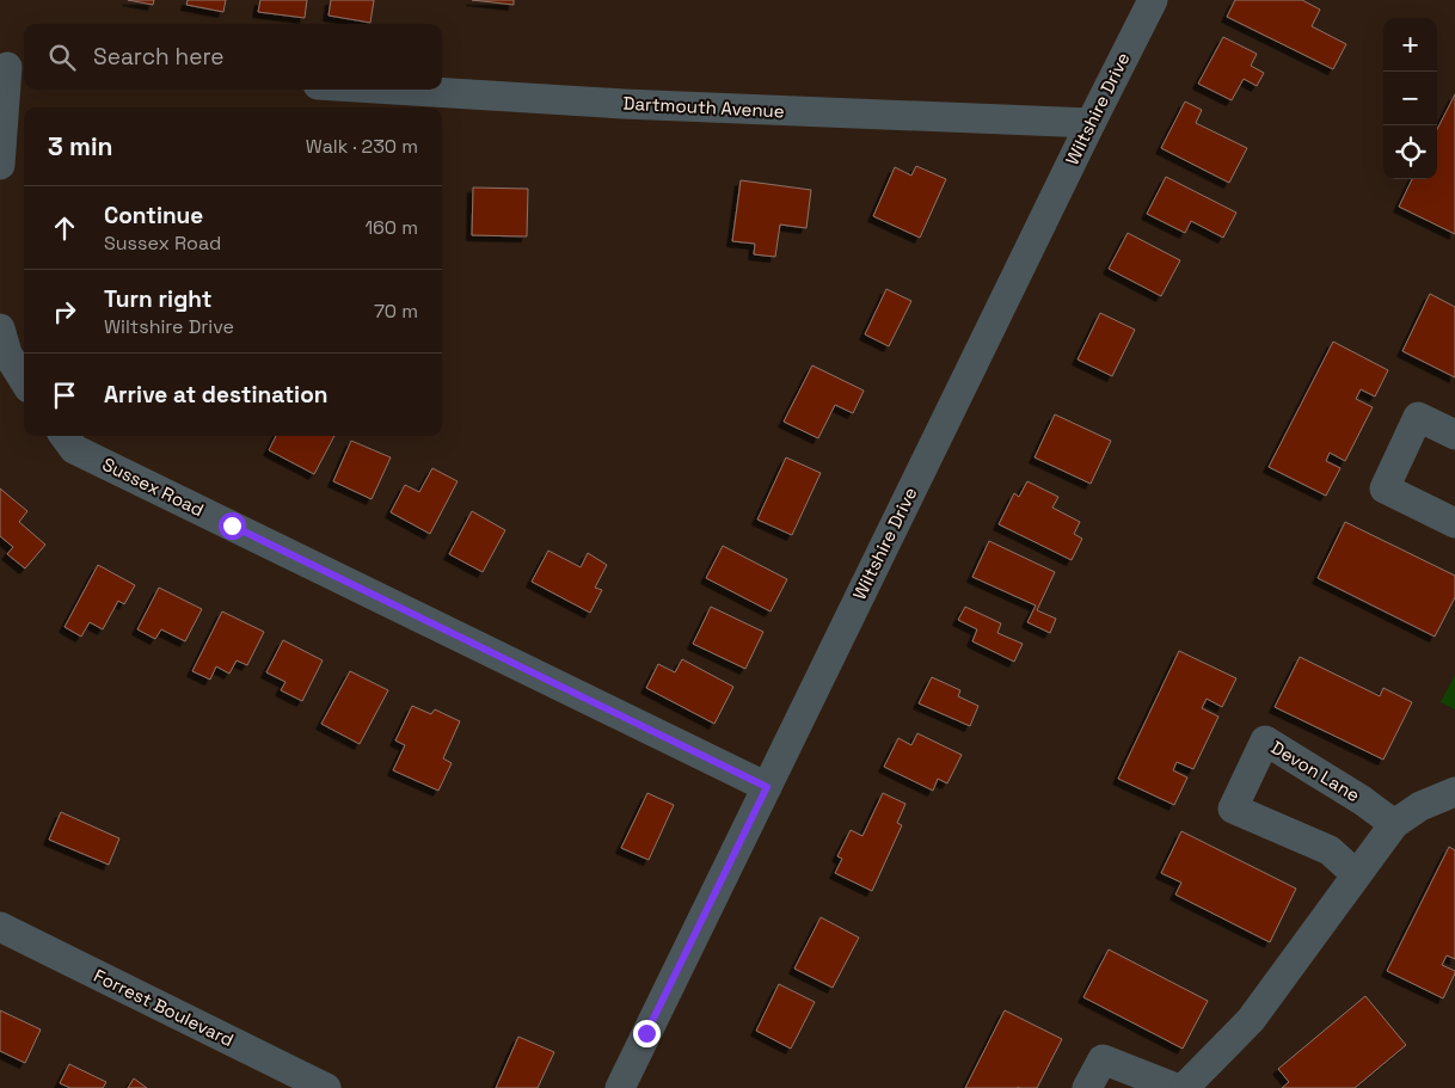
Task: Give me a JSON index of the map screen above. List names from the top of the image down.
{
  "streets": {
    "street": [
      "Dartmouth Avenue",
      "Wiltshire Drive",
      "Sussex Road",
      "Devon Lane",
      "Forrest Boulevard"
    ]
  },
  "crossings": [
    ["Dartmouth Avenue", "Wiltshire Drive"],
    ["Wiltshire Drive", "Sussex Road"]
  ],
  "page": {
    "map_buttons": ["+", "−"],
    "search": "Search here",
    "heading": ["3 min", "Walk · 230 m"],
    "list": [
      ["Continue", "Sussex Road", "160 m"],
      ["Turn right", "Wiltshire Drive", "70 m"],
      "Arrive at destination"
    ]
  }
}
